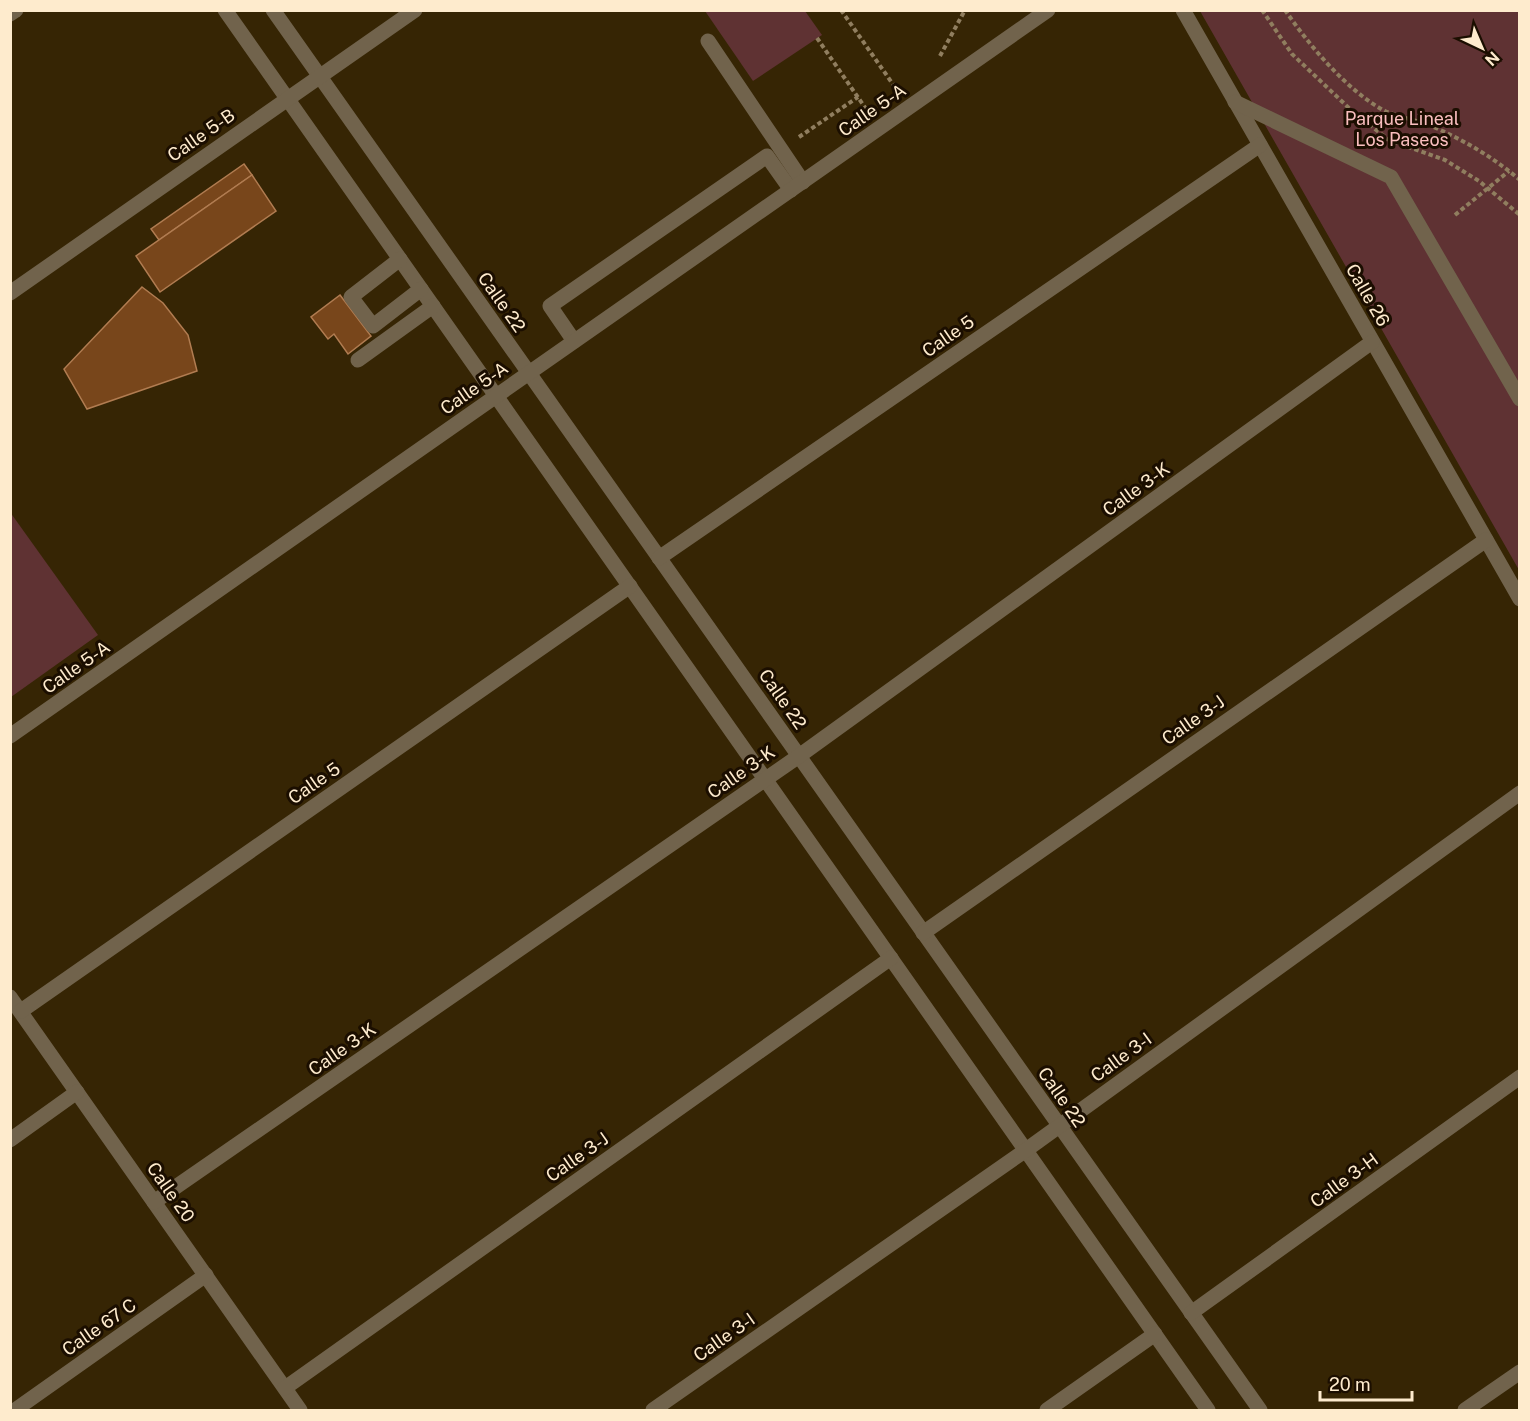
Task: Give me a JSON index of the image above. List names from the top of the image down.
{
  "streets": {
    "street": [
      "Calle 5-A",
      "Calle 5-B",
      "Calle 26",
      "Calle 22",
      "Calle 5",
      "Calle 3-K",
      "Calle 3-J",
      "Calle 3-I",
      "Calle 3-H",
      "Calle 20",
      "Calle 67 C"
    ]
  },
  "crossings": [
    ["Calle 5-A", "Calle 22"],
    ["Calle 5-B", "Calle 22"],
    ["Calle 26", "Calle 5"],
    ["Calle 26", "Calle 3-K"],
    ["Calle 26", "Calle 3-J"],
    ["Calle 22", "Calle 5"],
    ["Calle 22", "Calle 3-K"],
    ["Calle 22", "Calle 3-J"],
    ["Calle 22", "Calle 3-I"],
    ["Calle 22", "Calle 3-H"],
    ["Calle 5", "Calle 20"],
    ["Calle 3-K", "Calle 20"],
    ["Calle 3-J", "Calle 20"],
    ["Calle 20", "Calle 67 C"]
  ],
  "parks": ["Parque Lineal Los Paseos"],
  "scale_bar": "20 m",
  "north": "bottom right"
}
